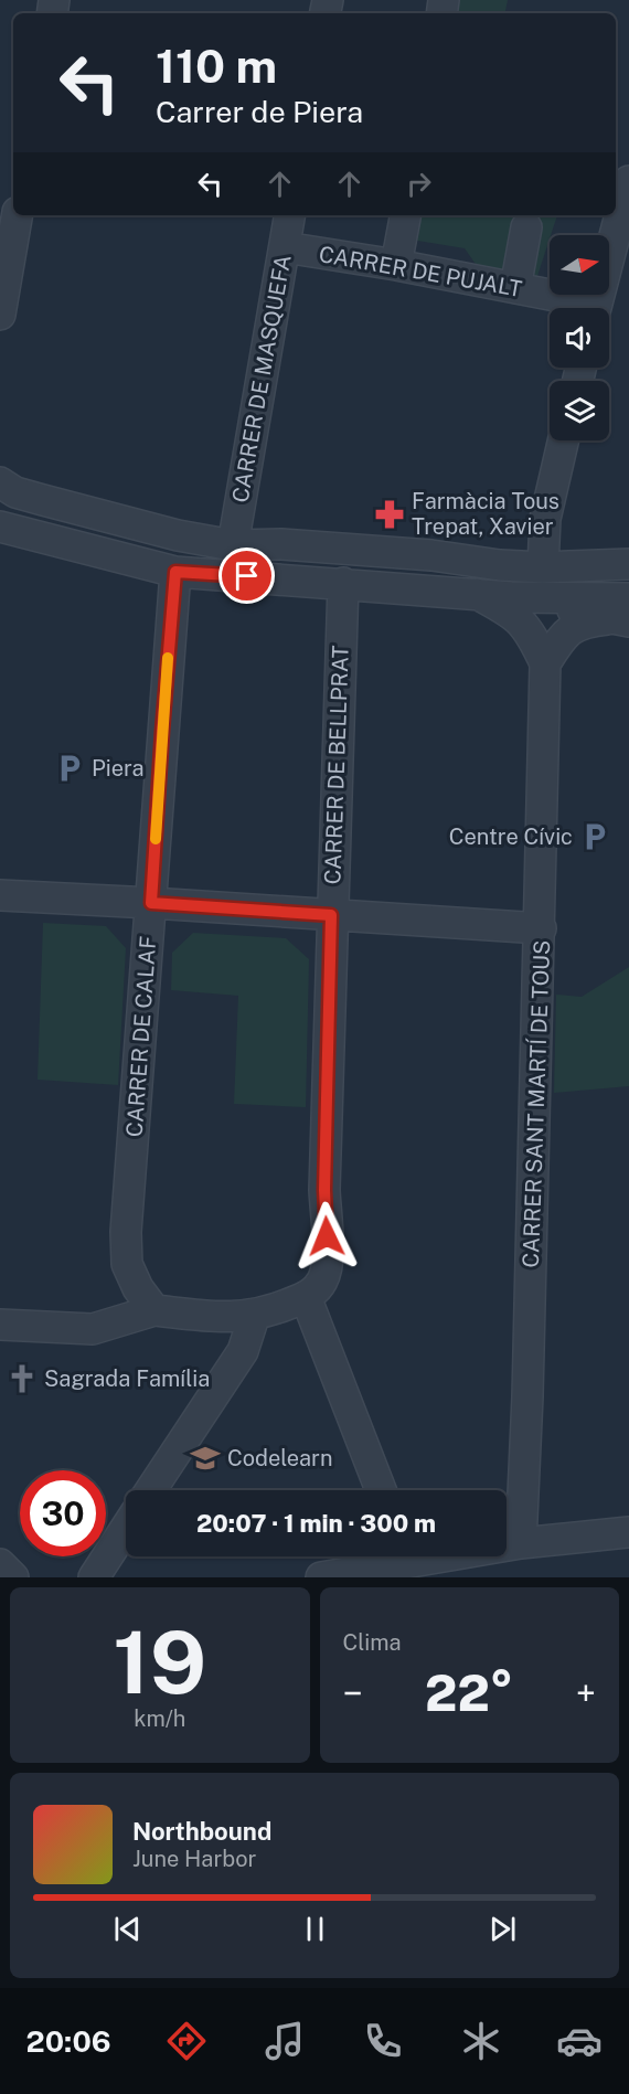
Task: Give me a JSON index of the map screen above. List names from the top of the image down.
{
  "streets": {
    "street": [
      "CARRER DE PUJALT",
      "CARRER DE MASQUEFA",
      "CARRER DE BELLPRAT",
      "CARRER DE CALAF",
      "CARRER SANT MARTÍ DE TOUS"
    ]
  },
  "crossings": [
    ["CARRER DE PUJALT", "CARRER DE MASQUEFA"]
  ],
  "places": {
    "pharmacy": ["Farmàcia Tous Trepat, Xavier"],
    "parking": ["Piera", "Centre Cívic"],
    "church": ["Sagrada Família"],
    "school or university": ["Codelearn"]
  },
  "north": "right",
  "page": {
    "turn": ["110 m", "Carrer de Piera"],
    "limit": "30",
    "trip": "20:07 · 1 min · 300 m",
    "tile": [
      ["19", "km/h"],
      "Clima"
    ],
    "heat": ["−", "22°", "+"],
    "song": ["Northbound", "June Harbor"],
    "tabs": "20:06"
  }
}
